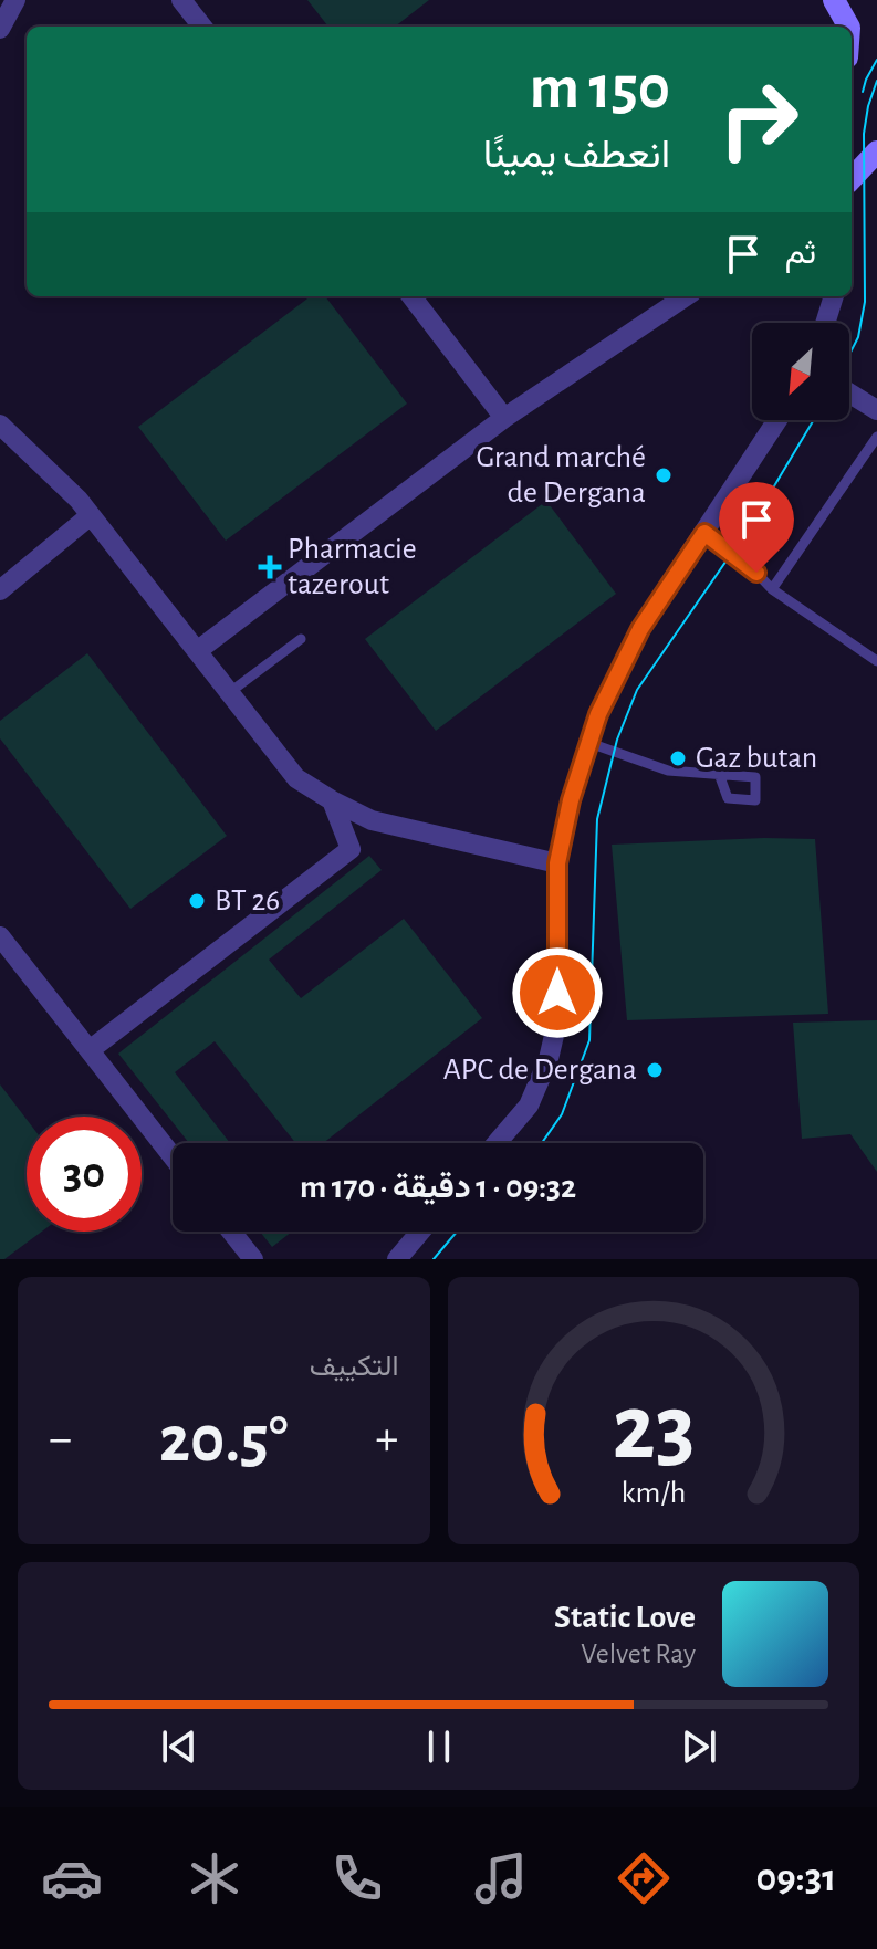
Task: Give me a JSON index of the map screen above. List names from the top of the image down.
{
  "places": {
    "other": [
      "Grand marché de Dergana",
      "Gaz butan",
      "BT 26",
      "APC de Dergana"
    ],
    "health": ["Pharmacie tazerout"]
  },
  "north": "bottom left",
  "page": {
    "turn": ["150 m", "انعطف يمينًا"],
    "then": "ثم",
    "limit": "30",
    "trip": "09:32 · 1 دقيقة · 170 m",
    "tile": "التكييف",
    "heat": ["−", "20.5°", "+"],
    "song": ["Static Love", "Velvet Ray"],
    "tabs": "09:31",
    "gauge": ["23", "km/h"]
  }
}
